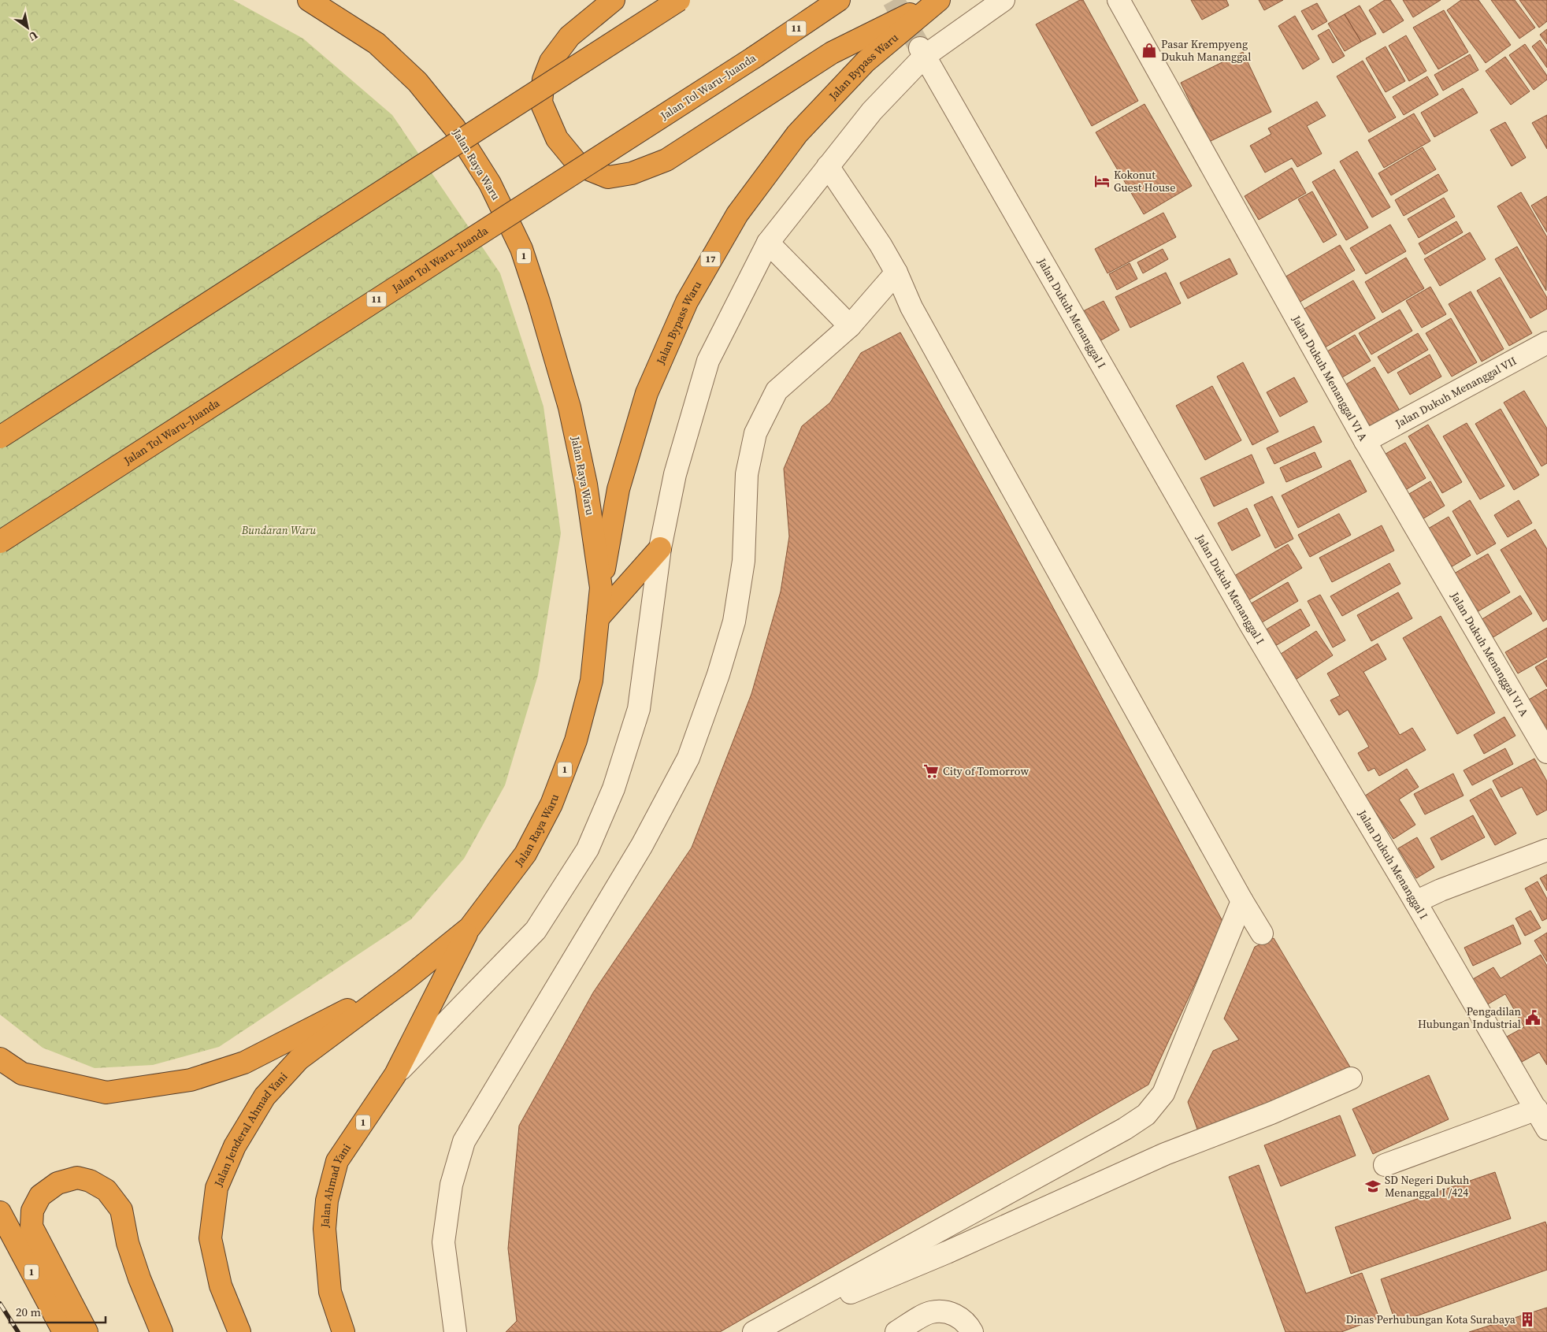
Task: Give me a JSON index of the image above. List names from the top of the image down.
{
  "streets": {
    "highway": [
      "11",
      "Jalan Bypass Waru",
      "Jalan Tol Waru–Juanda",
      "Jalan Raya Waru",
      "1",
      "17",
      "Jalan Jenderal Ahmad Yani",
      "Jalan Ahmad Yani"
    ],
    "street": ["Jalan Dukuh Menanggal I", "Jalan Dukuh Menanggal VI A", "Jalan Dukuh Menanggal VII"]
  },
  "crossings": [
    ["Jalan Bypass Waru", "Jalan Raya Waru"],
    ["Jalan Raya Waru", "1"],
    ["Jalan Raya Waru", "Jalan Jenderal Ahmad Yani"],
    ["Jalan Raya Waru", "Jalan Ahmad Yani"],
    ["1", "Jalan Jenderal Ahmad Yani"],
    ["Jalan Dukuh Menanggal VI A", "Jalan Dukuh Menanggal VII"]
  ],
  "parks": ["Bundaran Waru"],
  "places": {
    "shop": ["Pasar Krempyeng Dukuh Mananggal"],
    "hotel": ["Kokonut Guest House"],
    "supermarket": ["City of Tomorrow"],
    "public building": ["Pengadilan Hubungan Industrial"],
    "school or university": ["SD Negeri Dukuh Menanggal I /424"],
    "building": ["Dinas Perhubungan Kota Surabaya"]
  },
  "scale_bar": "20 m",
  "north": "bottom right"
}
